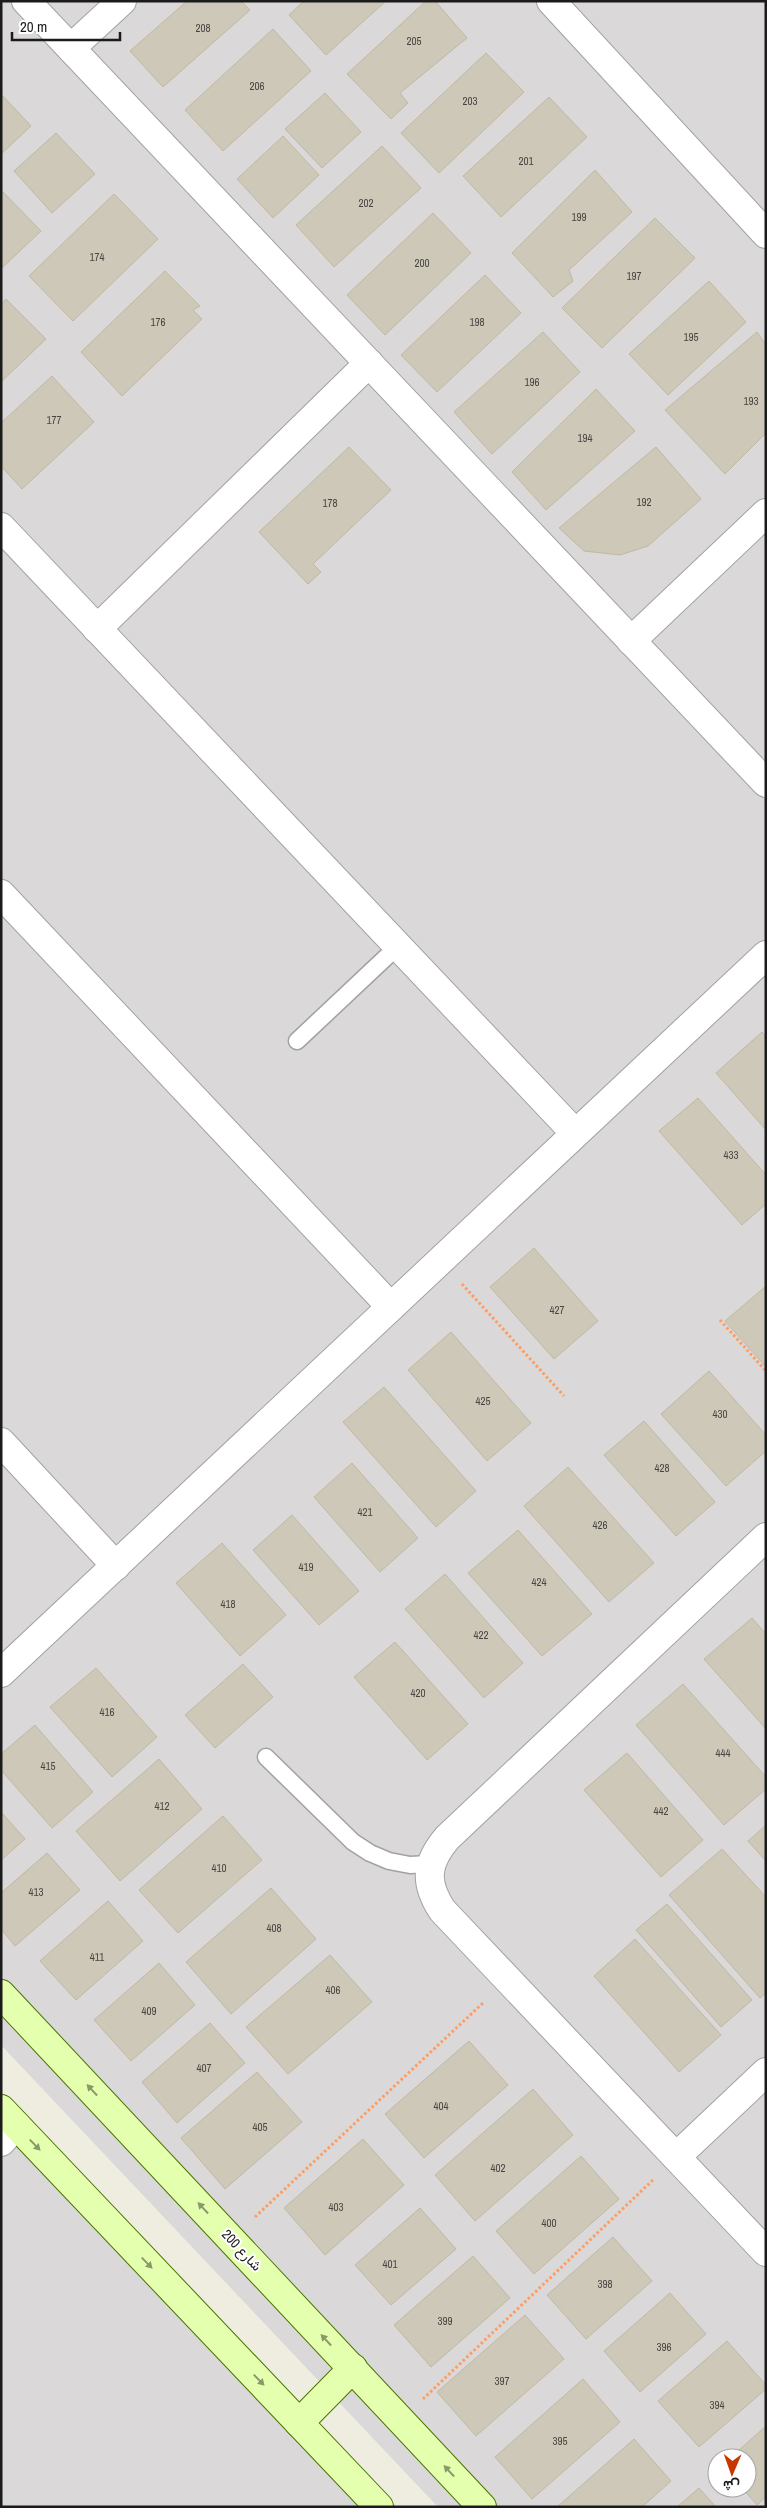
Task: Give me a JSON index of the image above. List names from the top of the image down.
{
  "streets": {
    "street": ["شارع 200"]
  },
  "house_numbers": [
    "208",
    "205",
    "206",
    "203",
    "201",
    "202",
    "199",
    "174",
    "200",
    "197",
    "176",
    "198",
    "195",
    "196",
    "193",
    "177",
    "194",
    "192",
    "178",
    "433",
    "427",
    "425",
    "430",
    "428",
    "421",
    "426",
    "419",
    "424",
    "418",
    "422",
    "420",
    "416",
    "444",
    "415",
    "412",
    "442",
    "410",
    "413",
    "408",
    "411",
    "406",
    "409",
    "407",
    "404",
    "405",
    "402",
    "403",
    "400",
    "401",
    "398",
    "399",
    "396",
    "397",
    "394",
    "395"
  ],
  "scale_bar": "20 m",
  "north": "bottom"
}
